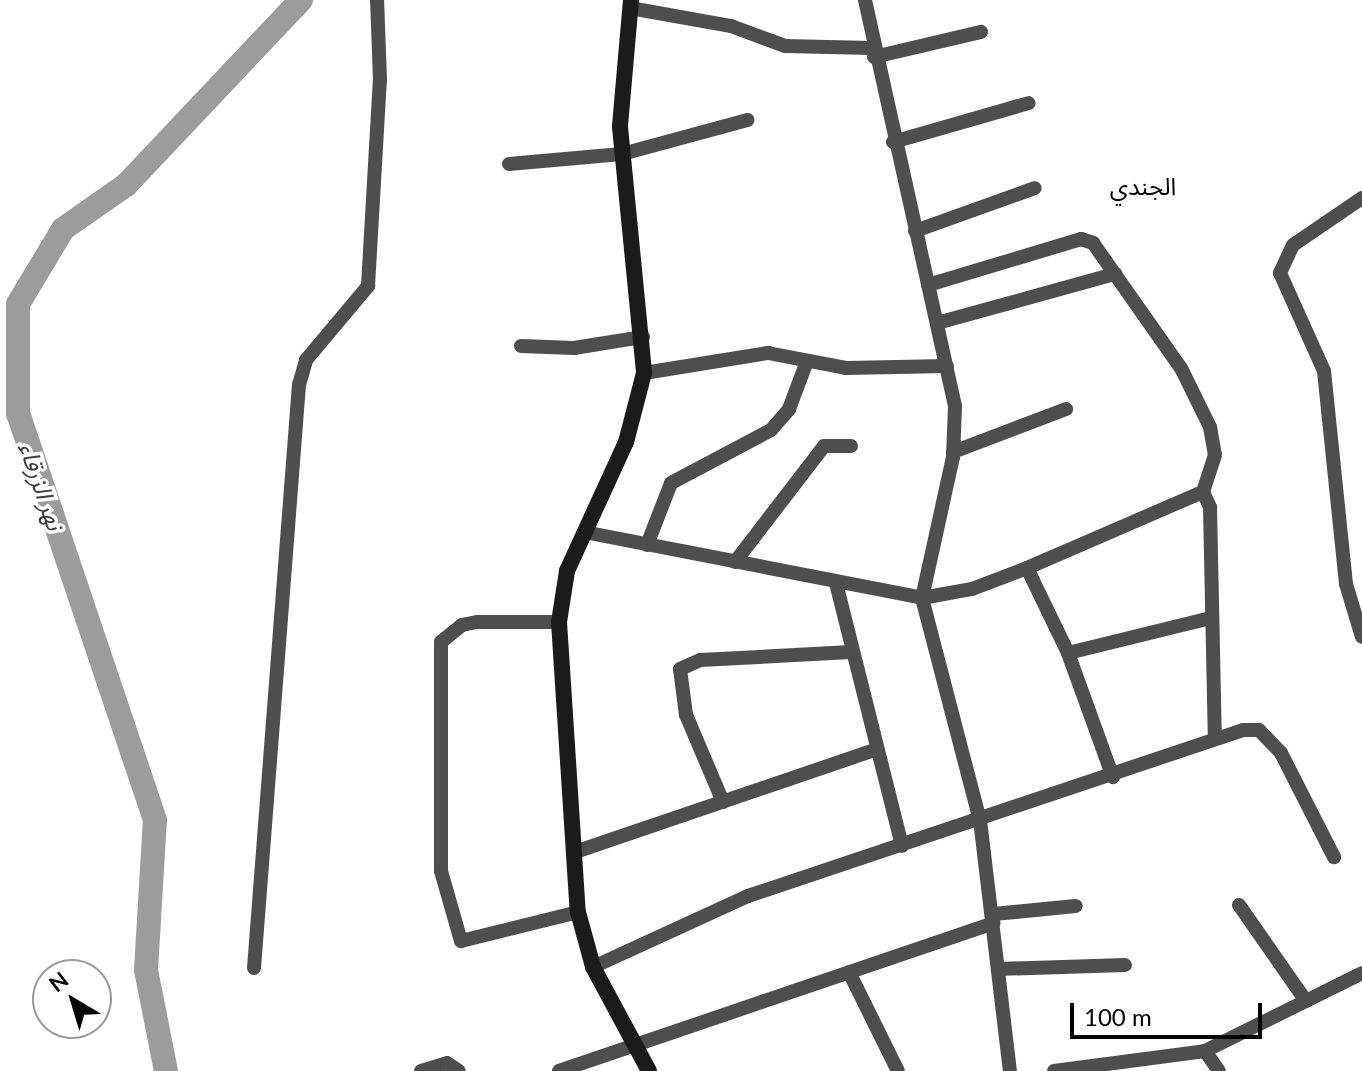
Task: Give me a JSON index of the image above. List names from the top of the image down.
{
  "districts": ["الجندي"],
  "water": ["نهر الزرقاء"],
  "scale_bar": "100 m",
  "north": "top left"
}
